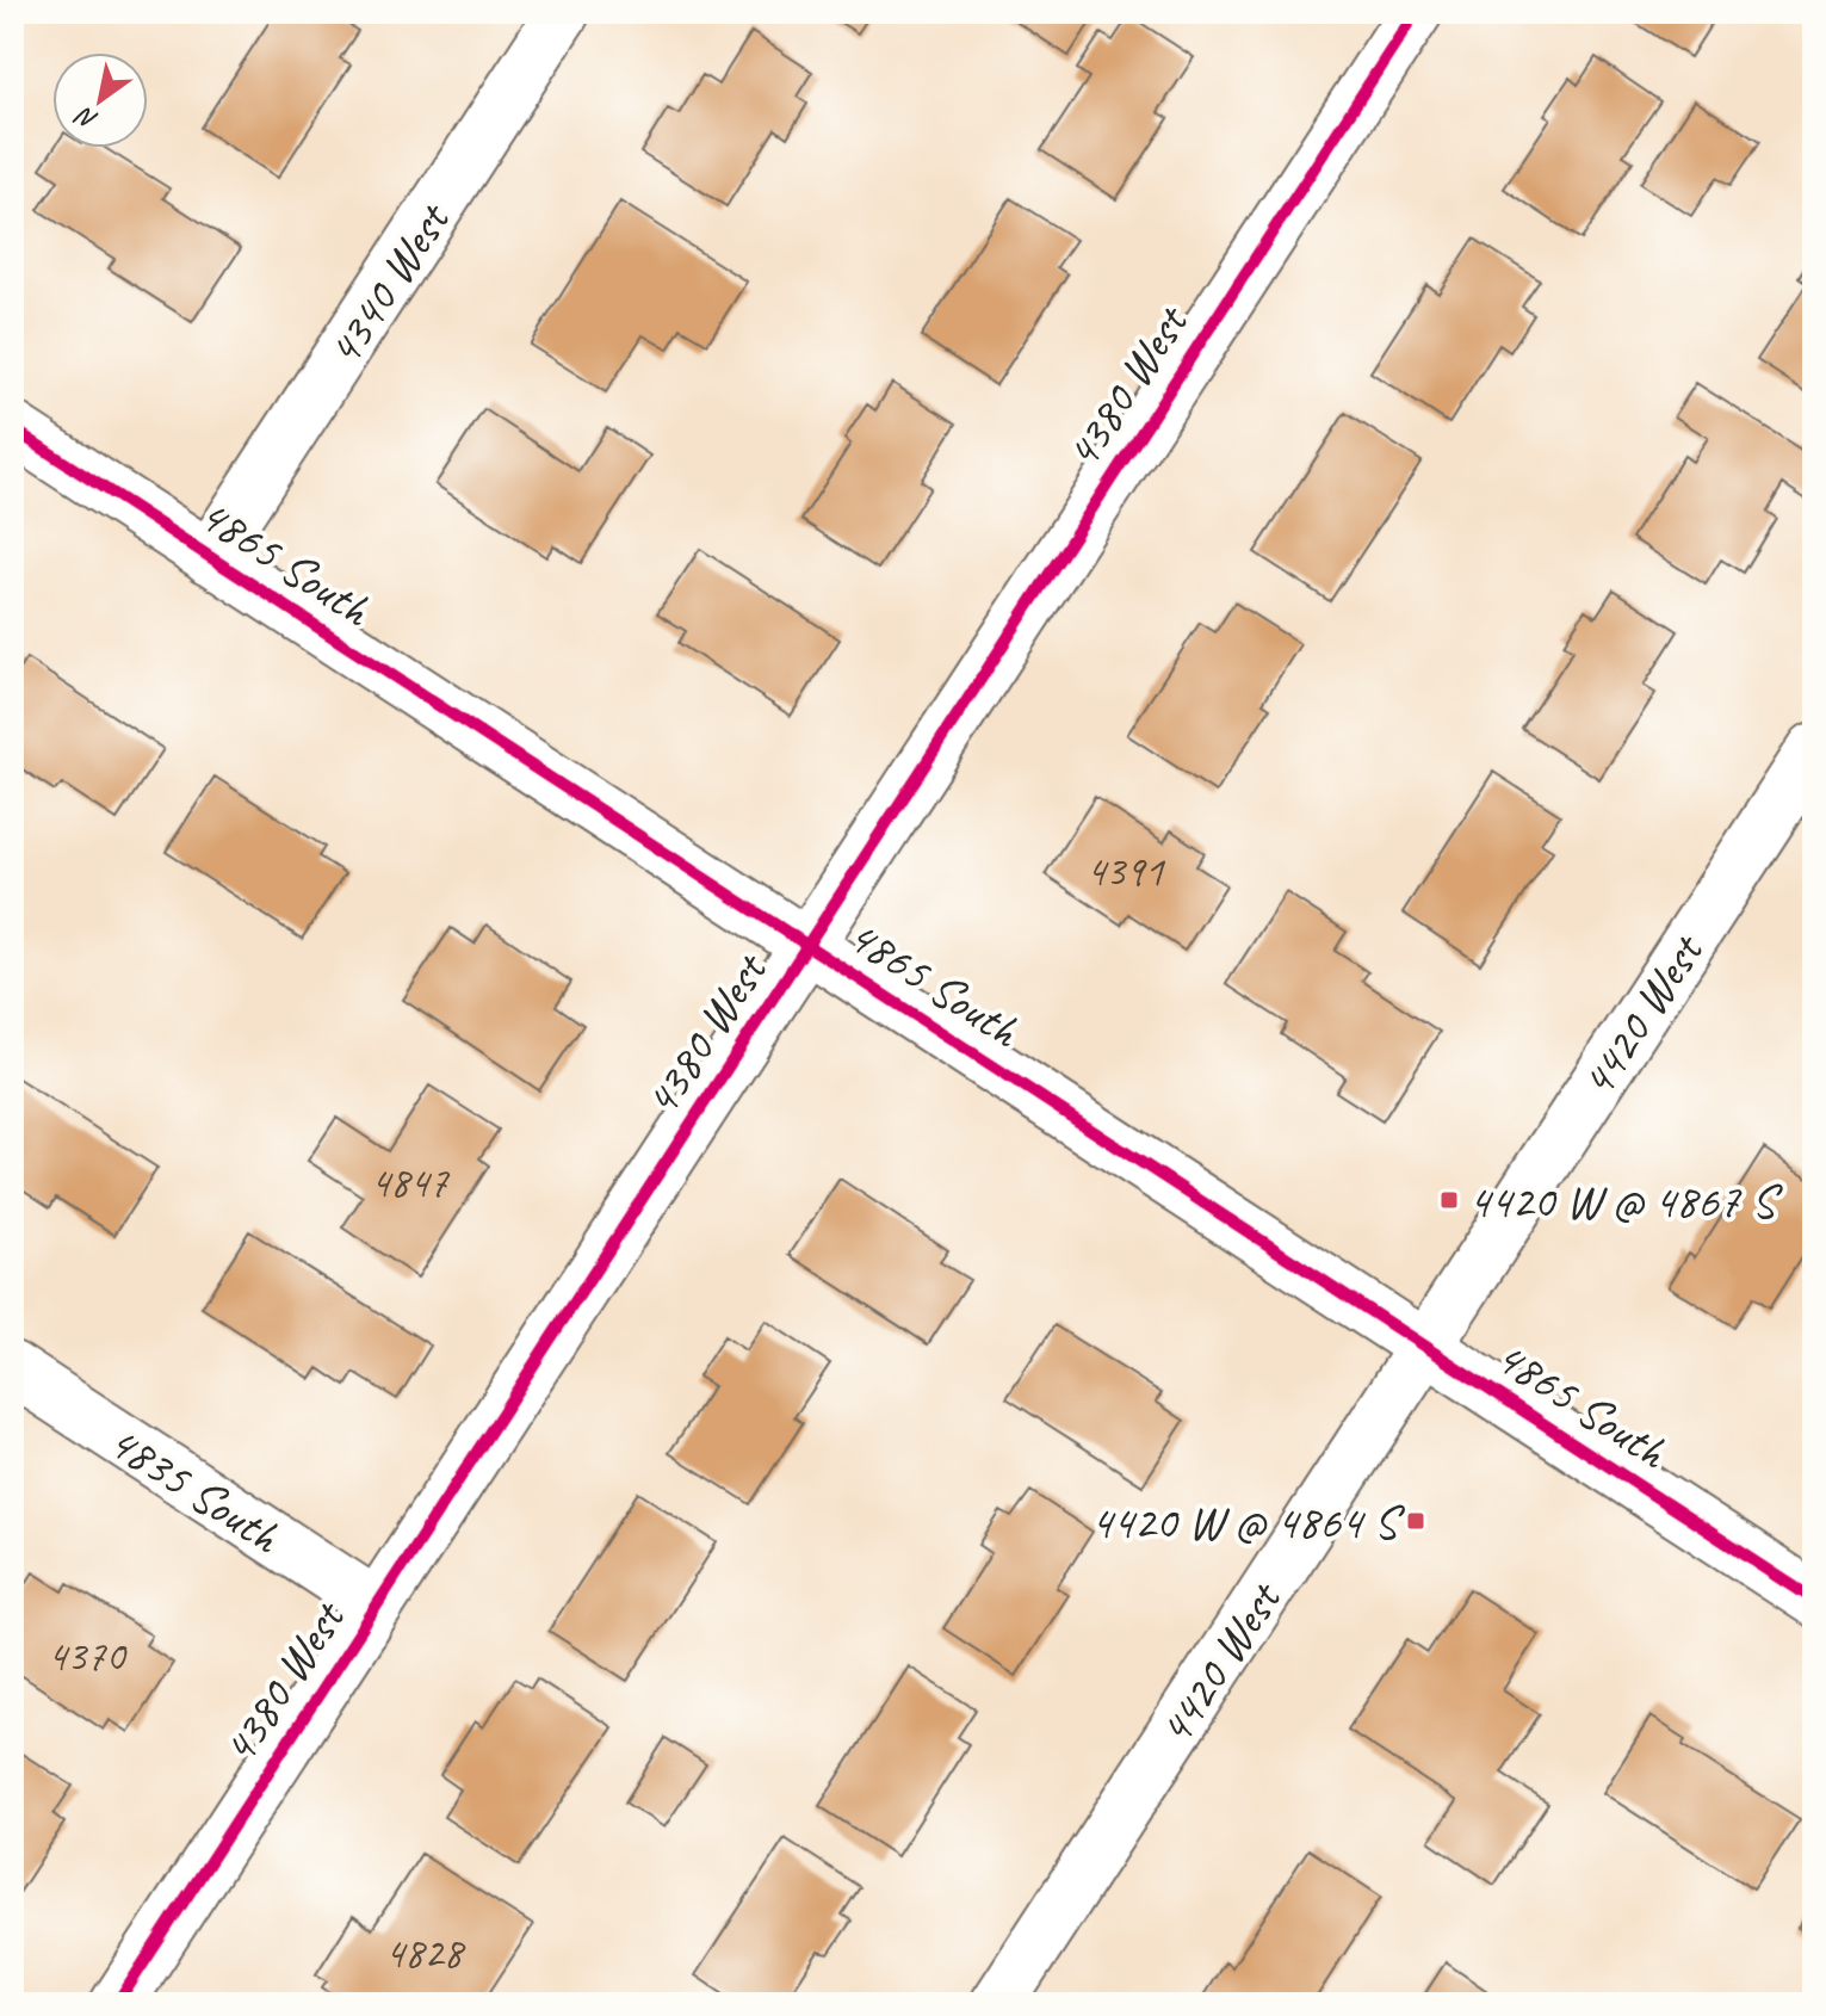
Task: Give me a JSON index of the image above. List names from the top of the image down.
{
  "streets": {
    "street": [
      "4340 West",
      "4380 West",
      "4865 South",
      "4420 West",
      "4835 South"
    ]
  },
  "crossings": [
    ["4340 West", "4865 South"],
    ["4380 West", "4865 South"],
    ["4380 West", "4835 South"],
    ["4865 South", "4420 West"]
  ],
  "places": {
    "transit": ["4420 W @ 4867 S", "4420 W @ 4864 S"]
  },
  "house_numbers": [
    "4391",
    "4847",
    "4370",
    "4828"
  ],
  "north": "bottom left"
}
